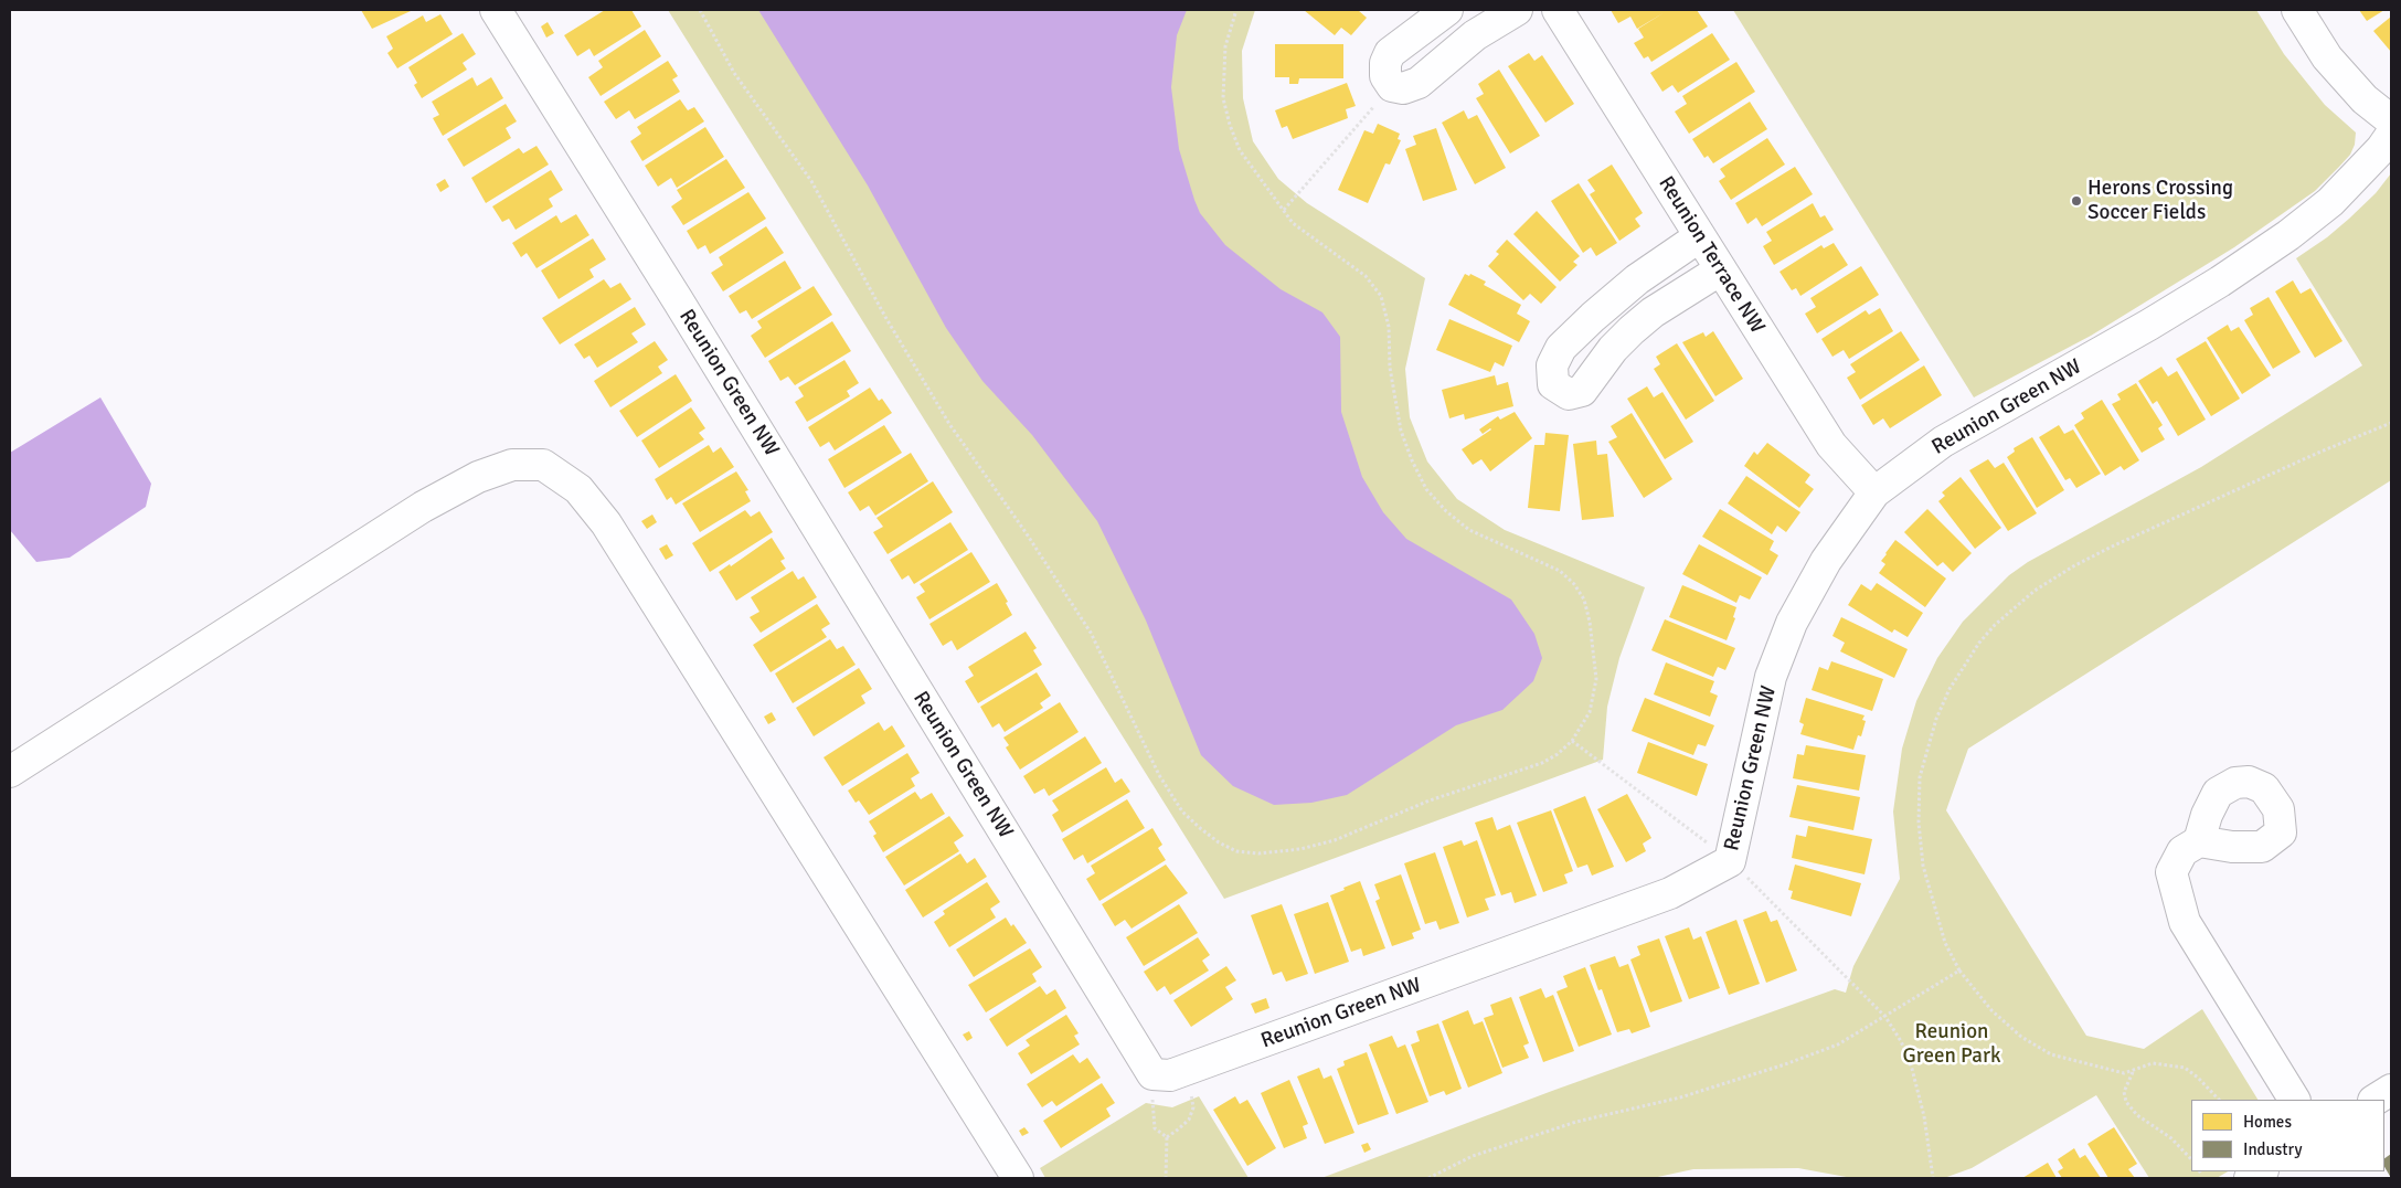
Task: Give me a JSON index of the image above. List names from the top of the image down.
{
  "streets": {
    "street": ["Reunion Terrace NW", "Reunion Green NW"]
  },
  "crossings": [
    ["Reunion Terrace NW", "Reunion Green NW"]
  ],
  "parks": ["Reunion Green Park"],
  "places": ["Herons Crossing Soccer Fields"],
  "legend": ["Homes", "Industry"]
}
